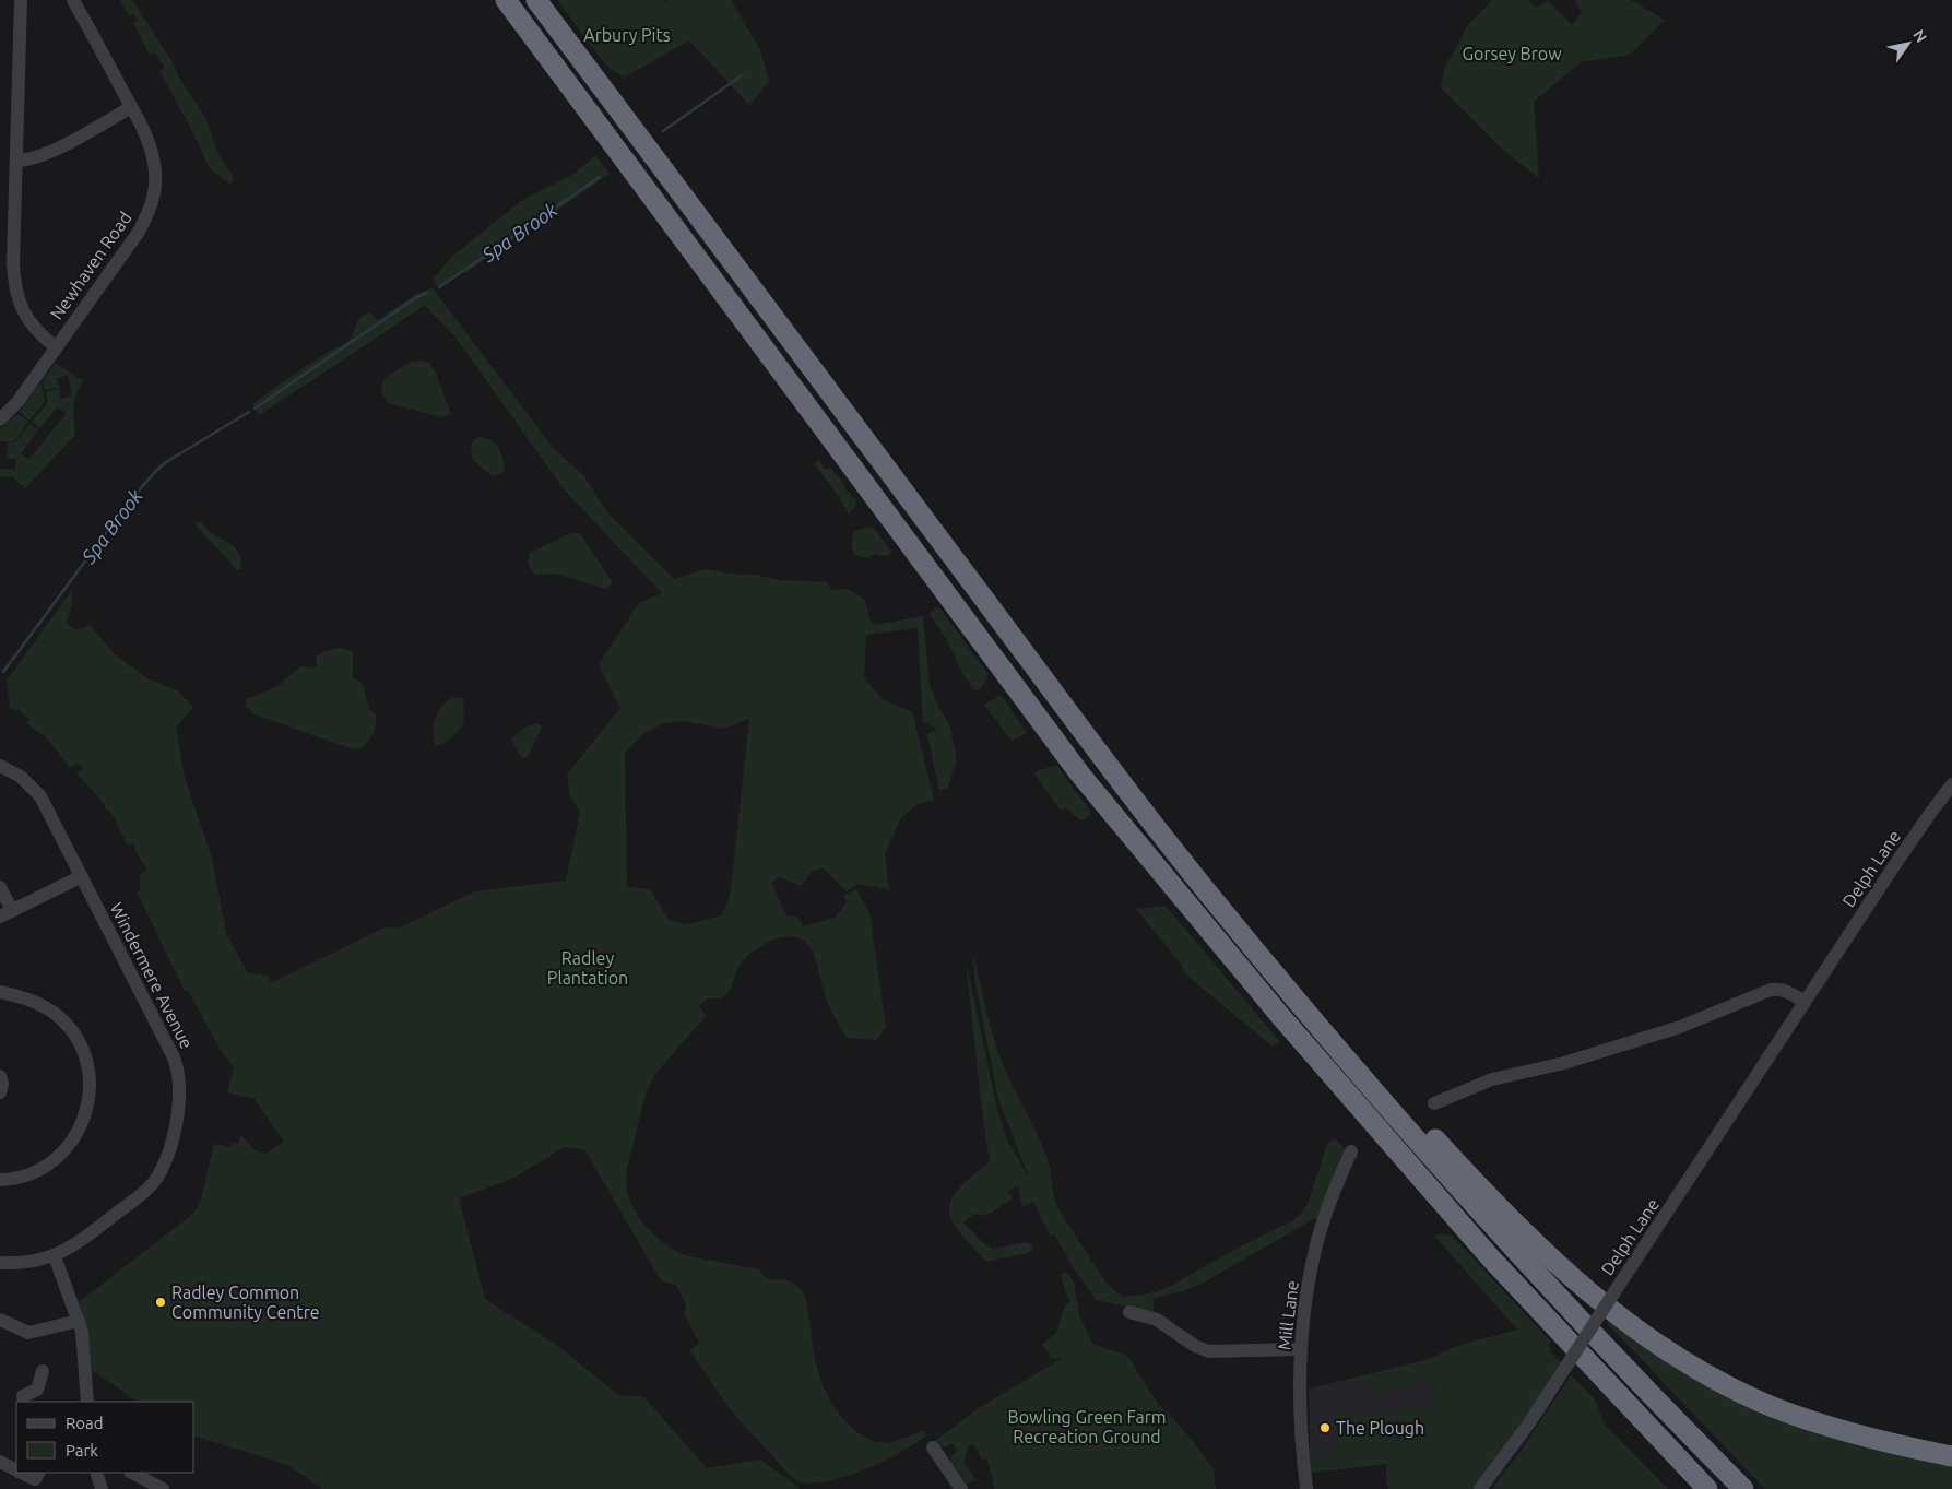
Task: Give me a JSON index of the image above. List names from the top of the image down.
{
  "streets": {
    "street": [
      "Newhaven Road",
      "Delph Lane",
      "Windermere Avenue",
      "Mill Lane"
    ]
  },
  "water": ["Spa Brook"],
  "parks": [
    "Arbury Pits",
    "Gorsey Brow",
    "Radley Plantation",
    "Bowling Green Farm Recreation Ground"
  ],
  "places": ["Radley Common Community Centre", "The Plough"],
  "legend": ["Road", "Park"],
  "north": "top right"
}
